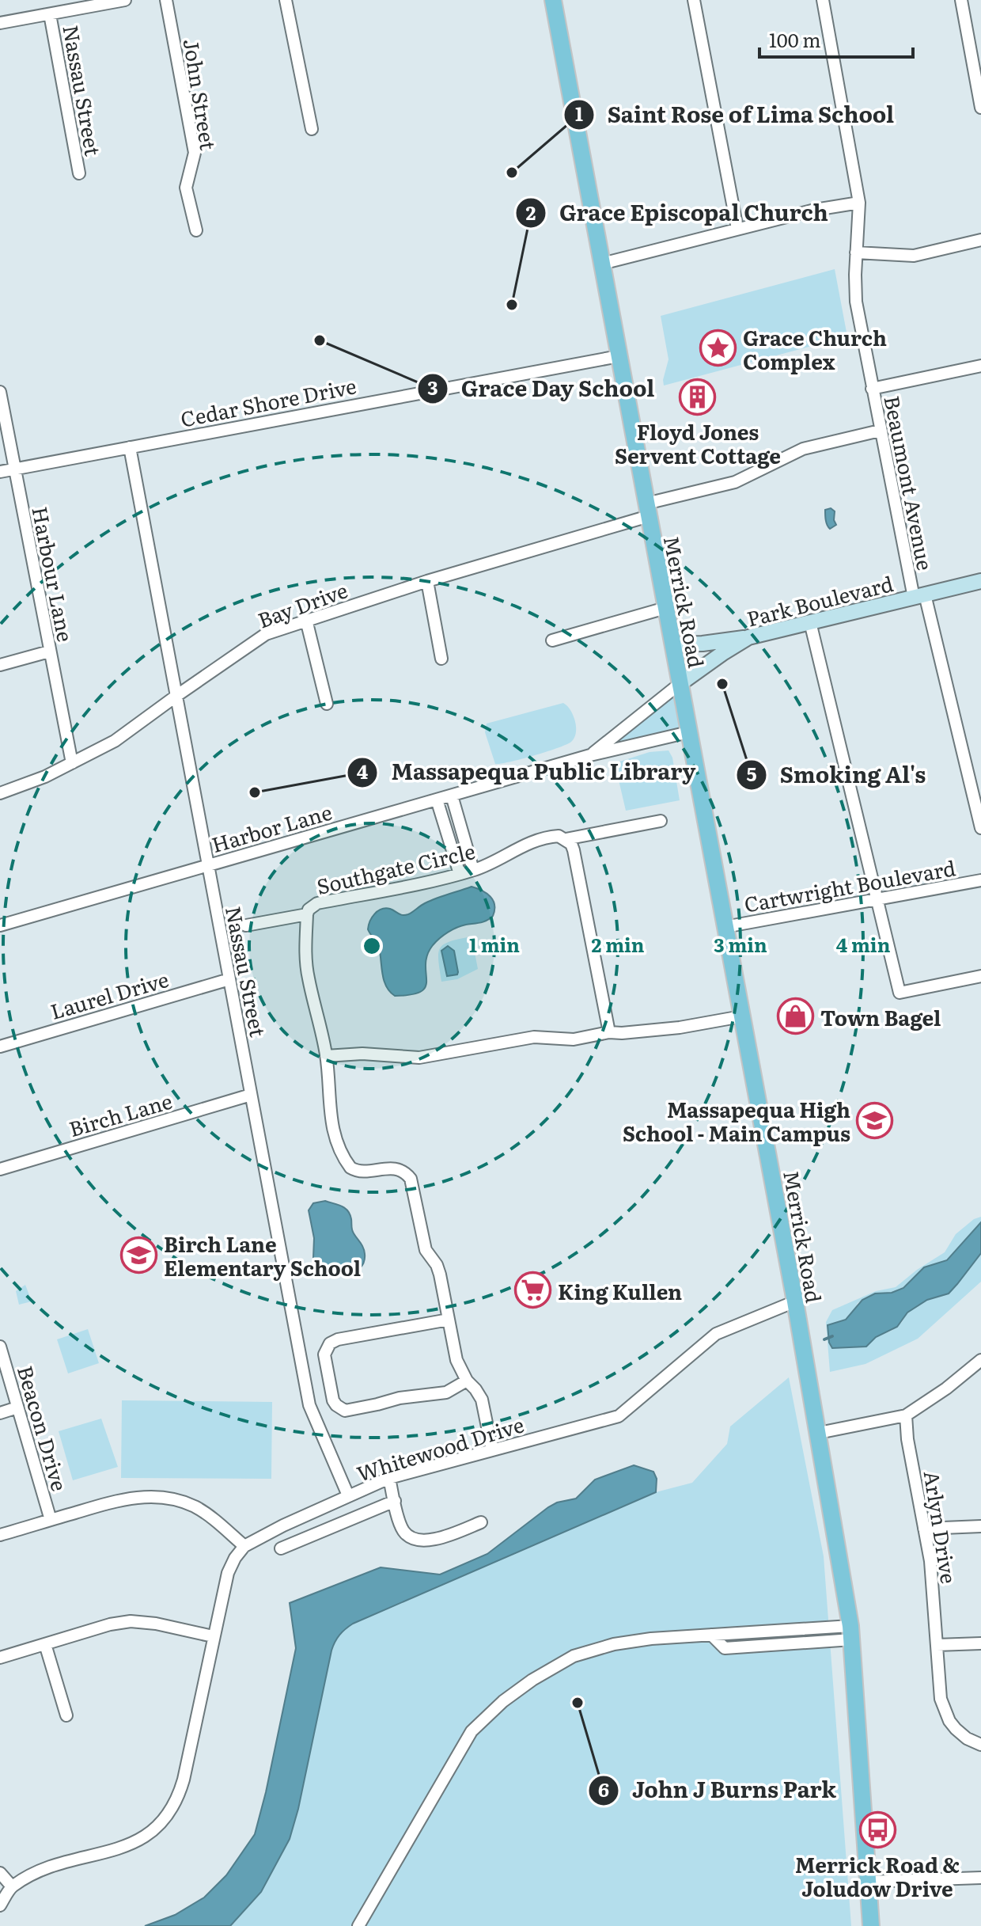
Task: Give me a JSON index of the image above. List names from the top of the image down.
{
  "streets": {
    "main road": ["Park Boulevard", "Merrick Road"],
    "street": [
      "Nassau Street",
      "John Street",
      "Cedar Shore Drive",
      "Beaumont Avenue",
      "Harbour Lane",
      "Bay Drive",
      "Harbor Lane",
      "Southgate Circle",
      "Cartwright Boulevard",
      "Laurel Drive",
      "Birch Lane",
      "Beacon Drive",
      "Whitewood Drive",
      "Arlyn Drive"
    ]
  },
  "crossings": [
    ["Nassau Street", "Cedar Shore Drive"],
    ["Nassau Street", "Bay Drive"],
    ["Nassau Street", "Harbor Lane"],
    ["Nassau Street", "Laurel Drive"],
    ["Nassau Street", "Birch Lane"],
    ["Nassau Street", "Whitewood Drive"],
    ["Cedar Shore Drive", "Harbour Lane"],
    ["Cedar Shore Drive", "Merrick Road"],
    ["Beaumont Avenue", "Park Boulevard"],
    ["Beaumont Avenue", "Bay Drive"],
    ["Harbour Lane", "Bay Drive"],
    ["Park Boulevard", "Merrick Road"],
    ["Park Boulevard", "Harbor Lane"],
    ["Merrick Road", "Bay Drive"],
    ["Merrick Road", "Harbor Lane"],
    ["Merrick Road", "Cartwright Boulevard"],
    ["Merrick Road", "Whitewood Drive"],
    ["Southgate Circle", "Whitewood Drive"]
  ],
  "places": {
    "other": [
      "Saint Rose of Lima School",
      "Grace Episcopal Church",
      "Grace Day School",
      "Smoking Al's",
      "Massapequa Public Library",
      "John J Burns Park"
    ],
    "place": ["Grace Church Complex"],
    "building": ["Floyd Jones Servent Cottage"],
    "shop": ["Town Bagel"],
    "school or university": ["Massapequa High School - Main Campus", "Birch Lane Elementary School"],
    "supermarket": ["King Kullen"],
    "bus stop": ["Merrick Road & Joludow Drive"]
  },
  "scale_bar": "100 m",
  "rings": [
    "1 min",
    "2 min",
    "3 min",
    "4 min"
  ]
}
